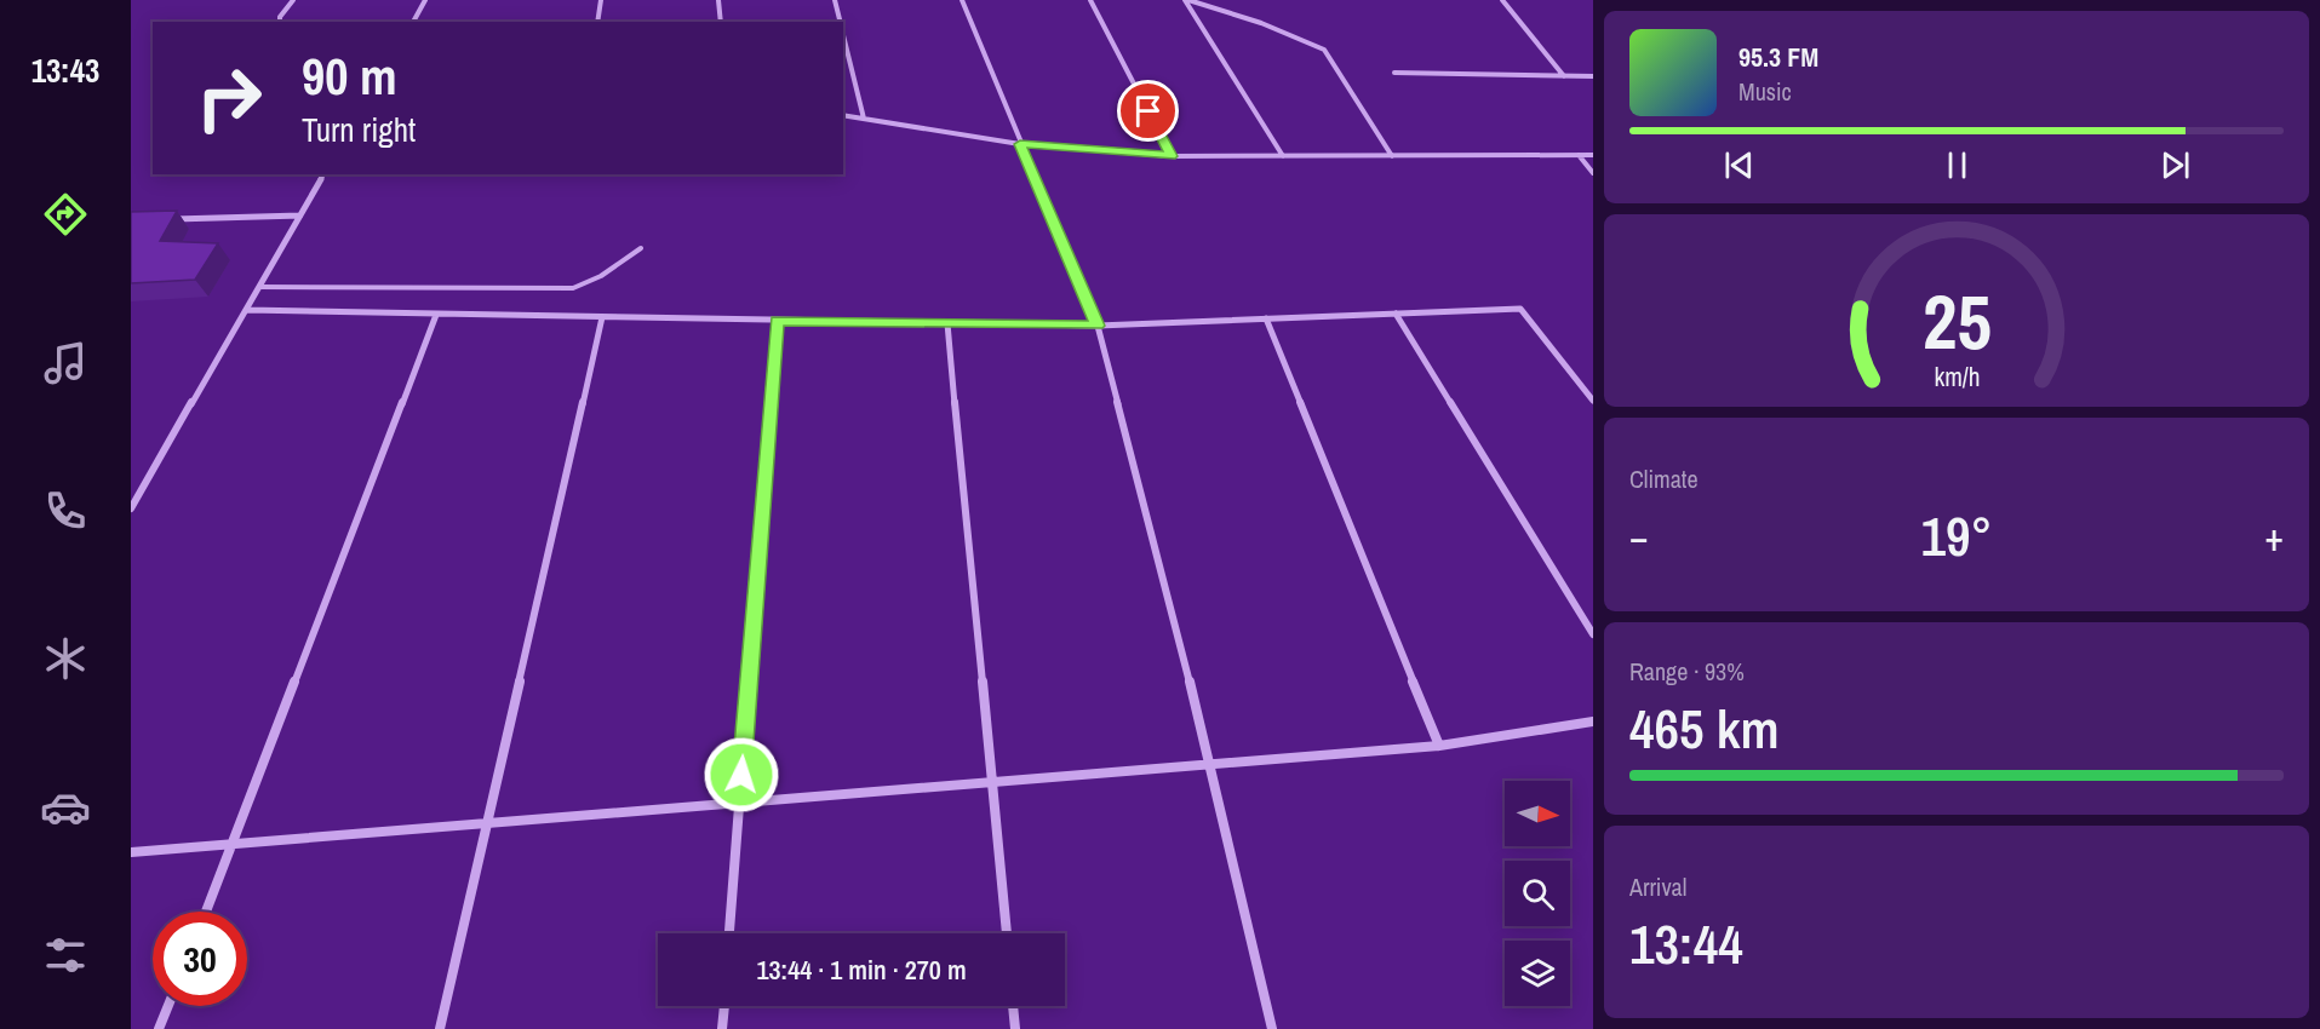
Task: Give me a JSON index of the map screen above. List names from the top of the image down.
{
  "north": "right",
  "page": {
    "tabs": "13:43",
    "turn": ["90 m", "Turn right"],
    "song": ["95.3 FM", "Music"],
    "tile": [
      "Climate",
      ["Range · 93%", "465 km"],
      ["Arrival", "13:44"]
    ],
    "heat": ["−", "19°", "+"],
    "limit": "30",
    "trip": "13:44 · 1 min · 270 m",
    "gauge": ["25", "km/h"]
  }
}
